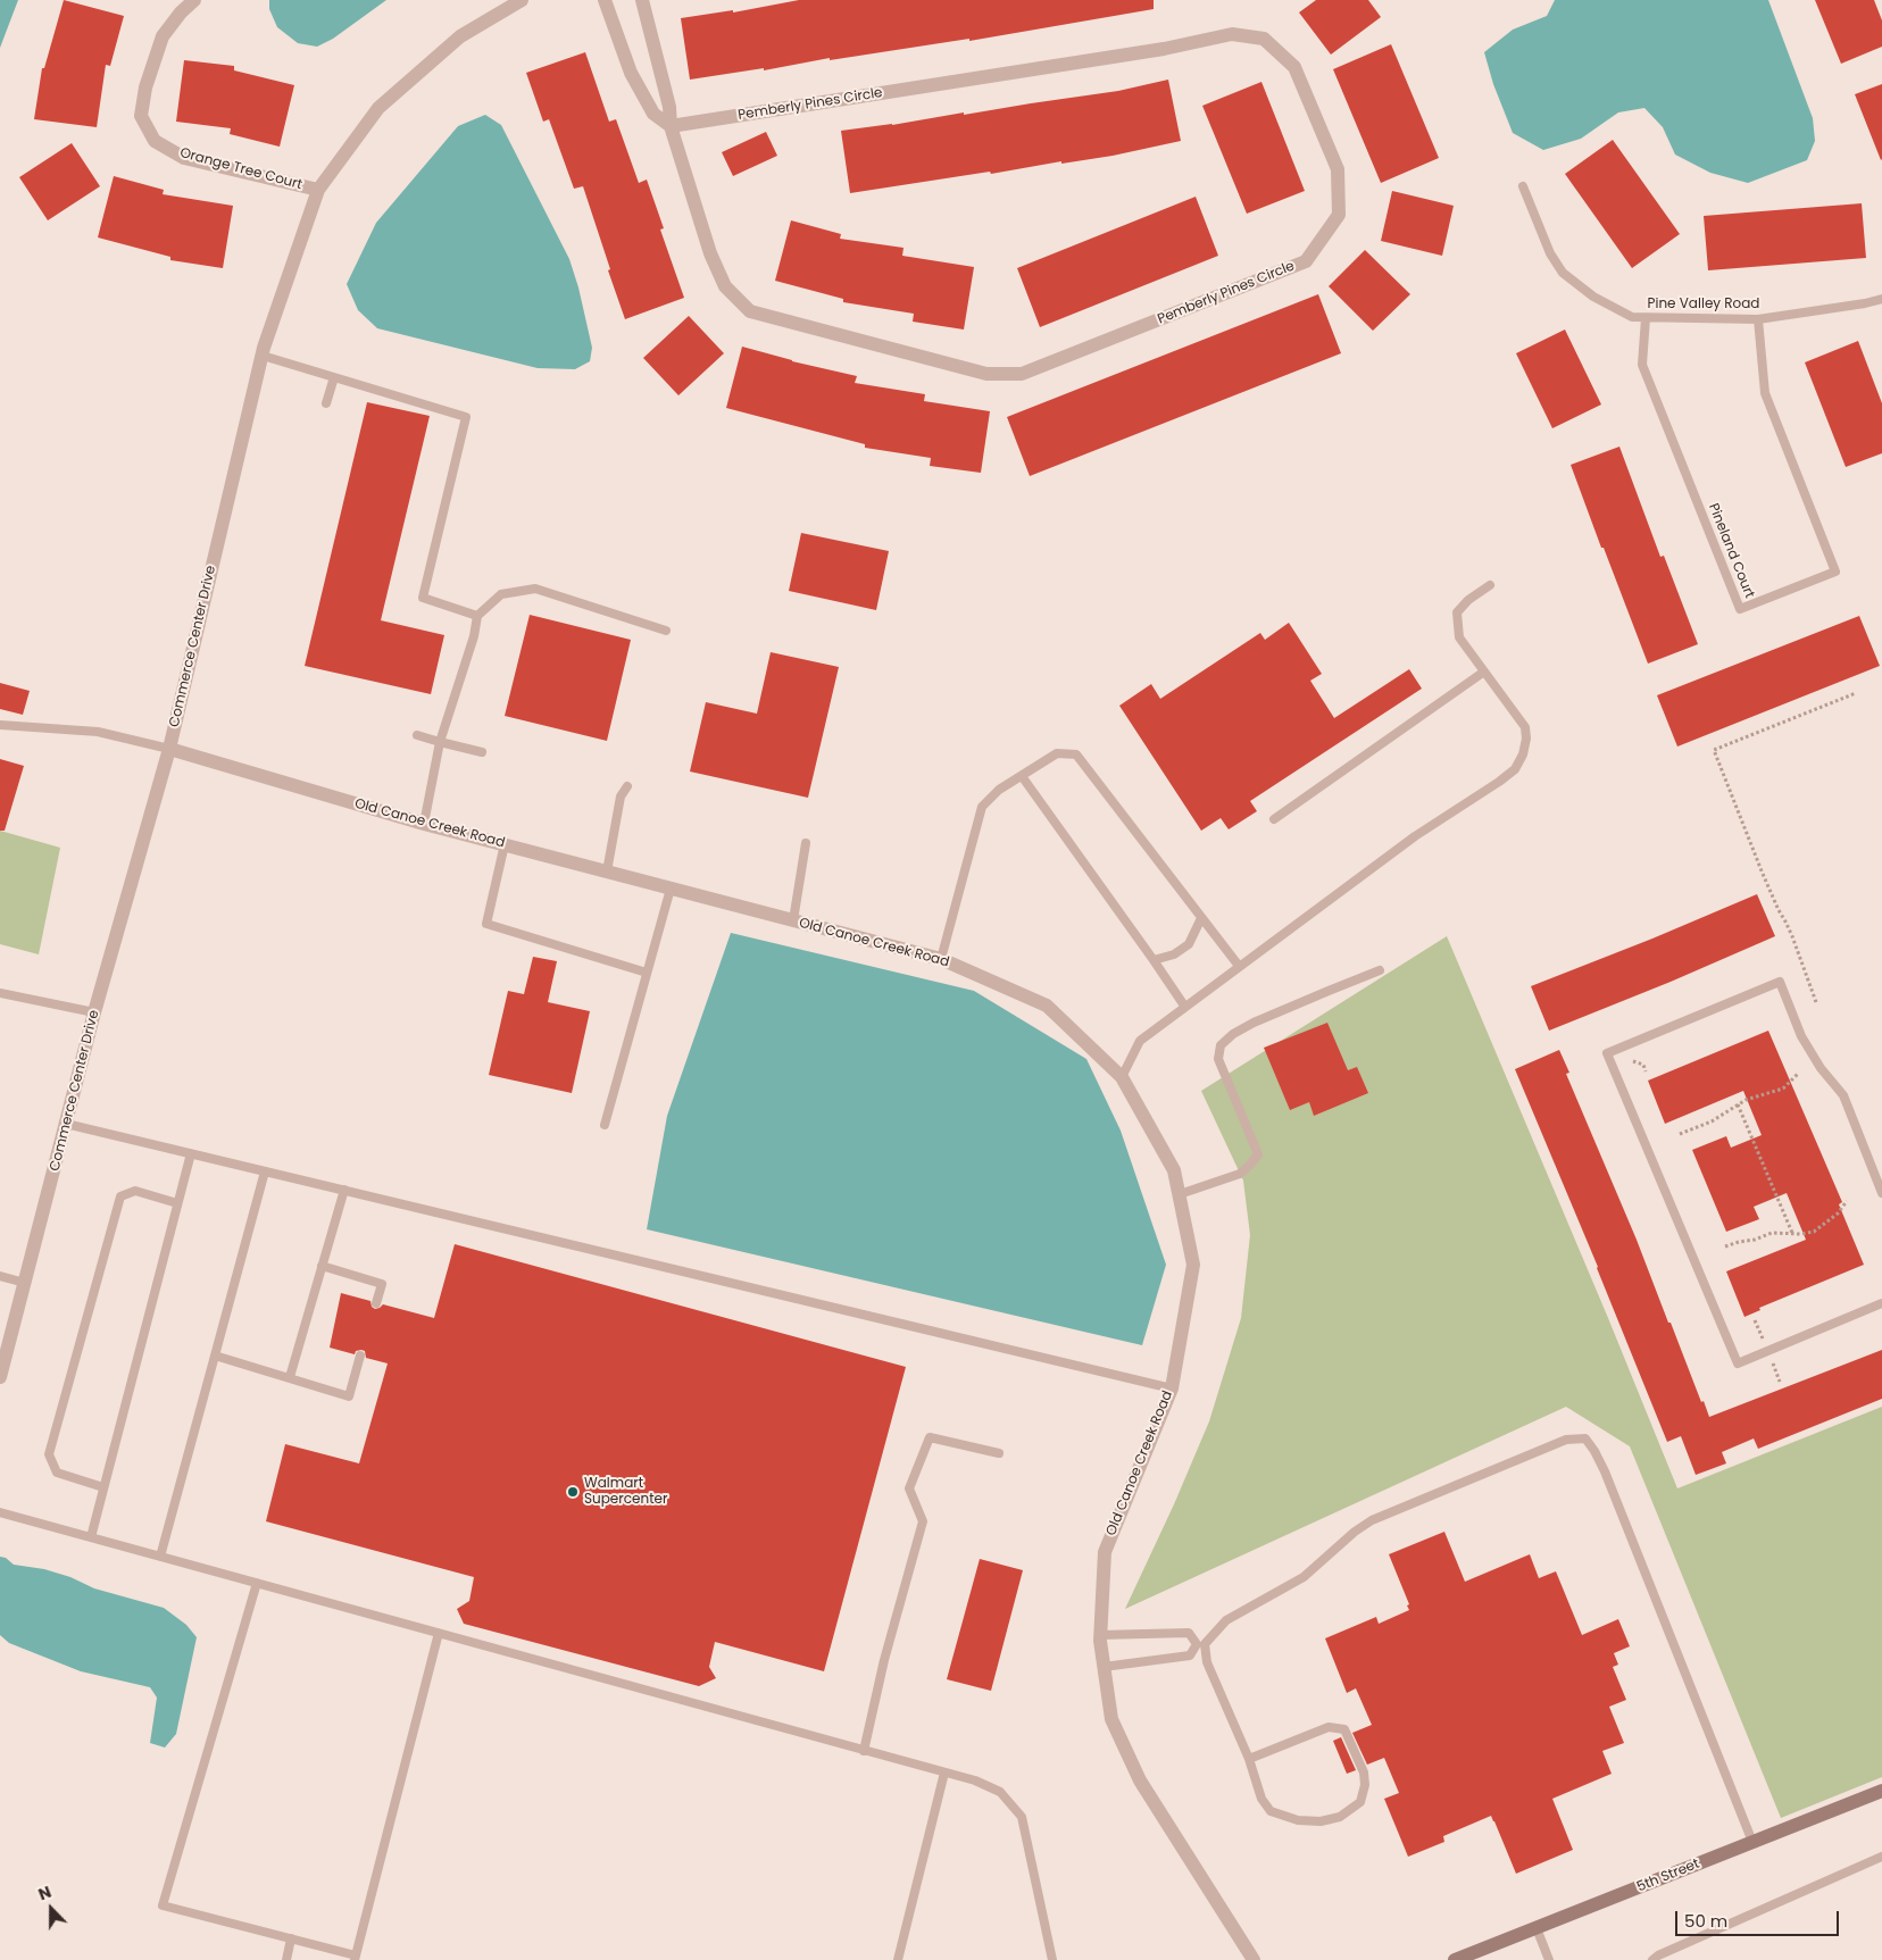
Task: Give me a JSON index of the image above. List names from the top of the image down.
{
  "streets": {
    "street": [
      "Pemberly Pines Circle",
      "Orange Tree Court",
      "Commerce Center Drive",
      "Old Canoe Creek Road",
      "5th Street"
    ],
    "lane": ["Pine Valley Road", "Pineland Court"]
  },
  "crossings": [
    ["Orange Tree Court", "Commerce Center Drive"],
    ["Pine Valley Road", "Pineland Court"],
    ["Commerce Center Drive", "Old Canoe Creek Road"]
  ],
  "places": ["Walmart Supercenter"],
  "scale_bar": "50 m",
  "north": "top"
}
